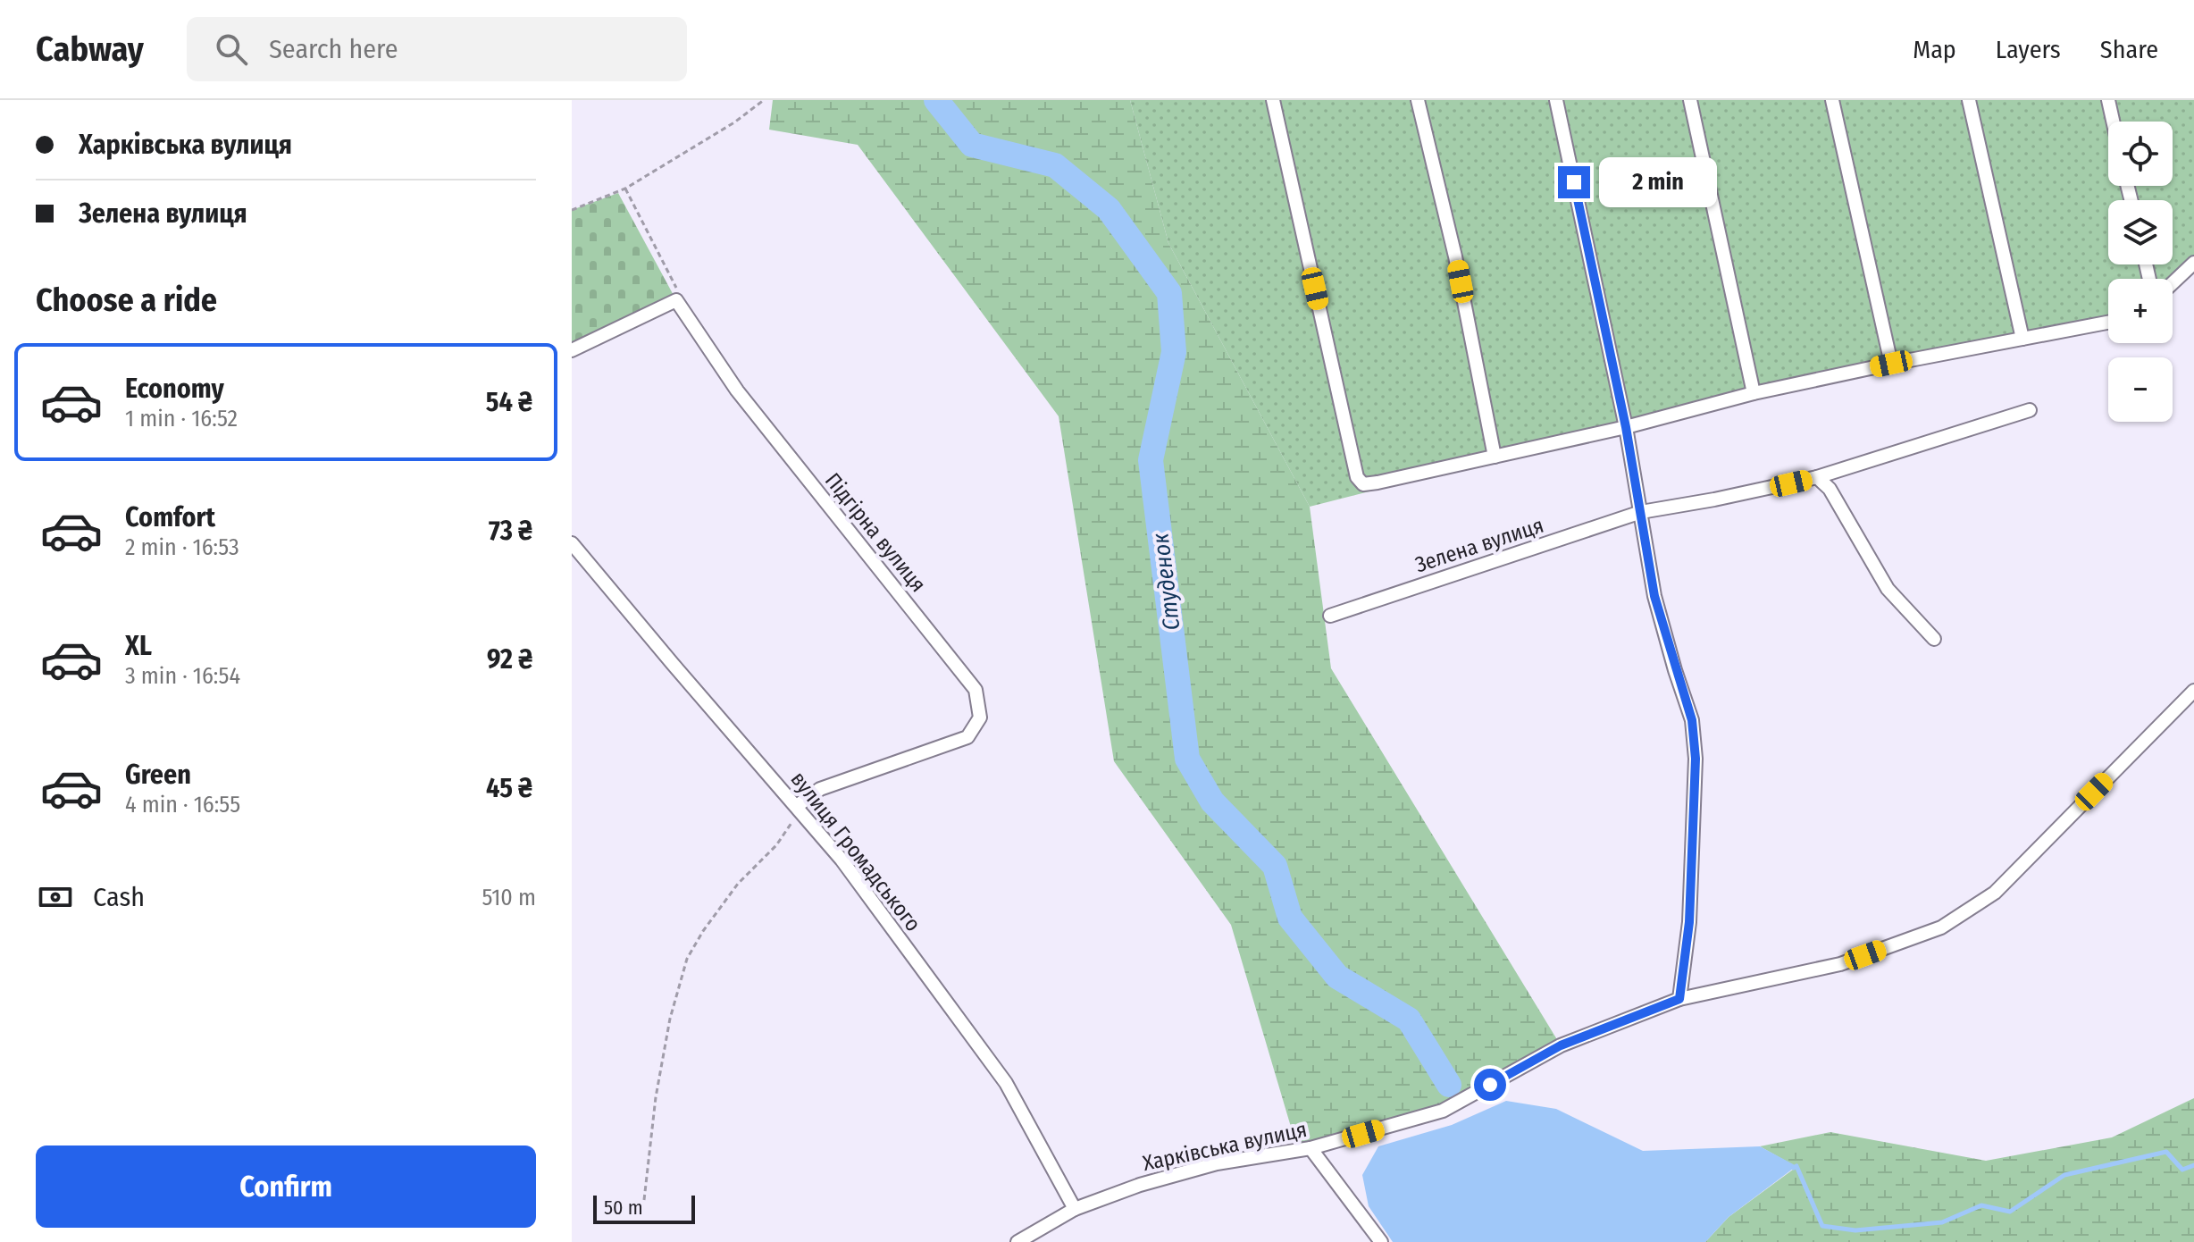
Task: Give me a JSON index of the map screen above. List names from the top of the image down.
{
  "streets": {
    "street": [
      "Підгірна вулиця",
      "Зелена вулиця",
      "вулиця Громадського",
      "Харківська вулиця"
    ]
  },
  "crossings": [
    ["Підгірна вулиця", "вулиця Громадського"],
    ["вулиця Громадського", "Харківська вулиця"]
  ],
  "water": ["Студенок"],
  "scale_bar": "50 m",
  "page": {
    "header": "Cabway",
    "search": "Search here",
    "nav": ["Map", "Layers", "Share"],
    "banner": ["Харківська вулиця", "Зелена вулиця"],
    "map_buttons": ["+", "−"],
    "bubble": "2 min",
    "heading": "Choose a ride",
    "list": [
      {
        "name": "Economy",
        "note": "1 min · 16:52",
        "value": "54 ₴"
      },
      {
        "name": "Comfort",
        "note": "2 min · 16:53",
        "value": "73 ₴"
      },
      {
        "name": "XL",
        "note": "3 min · 16:54",
        "value": "92 ₴"
      },
      {
        "name": "Green",
        "note": "4 min · 16:55",
        "value": "45 ₴"
      }
    ],
    "pay": ["Cash", "510 m"],
    "buttons": "Confirm",
    "scale": "50 m"
  }
}
